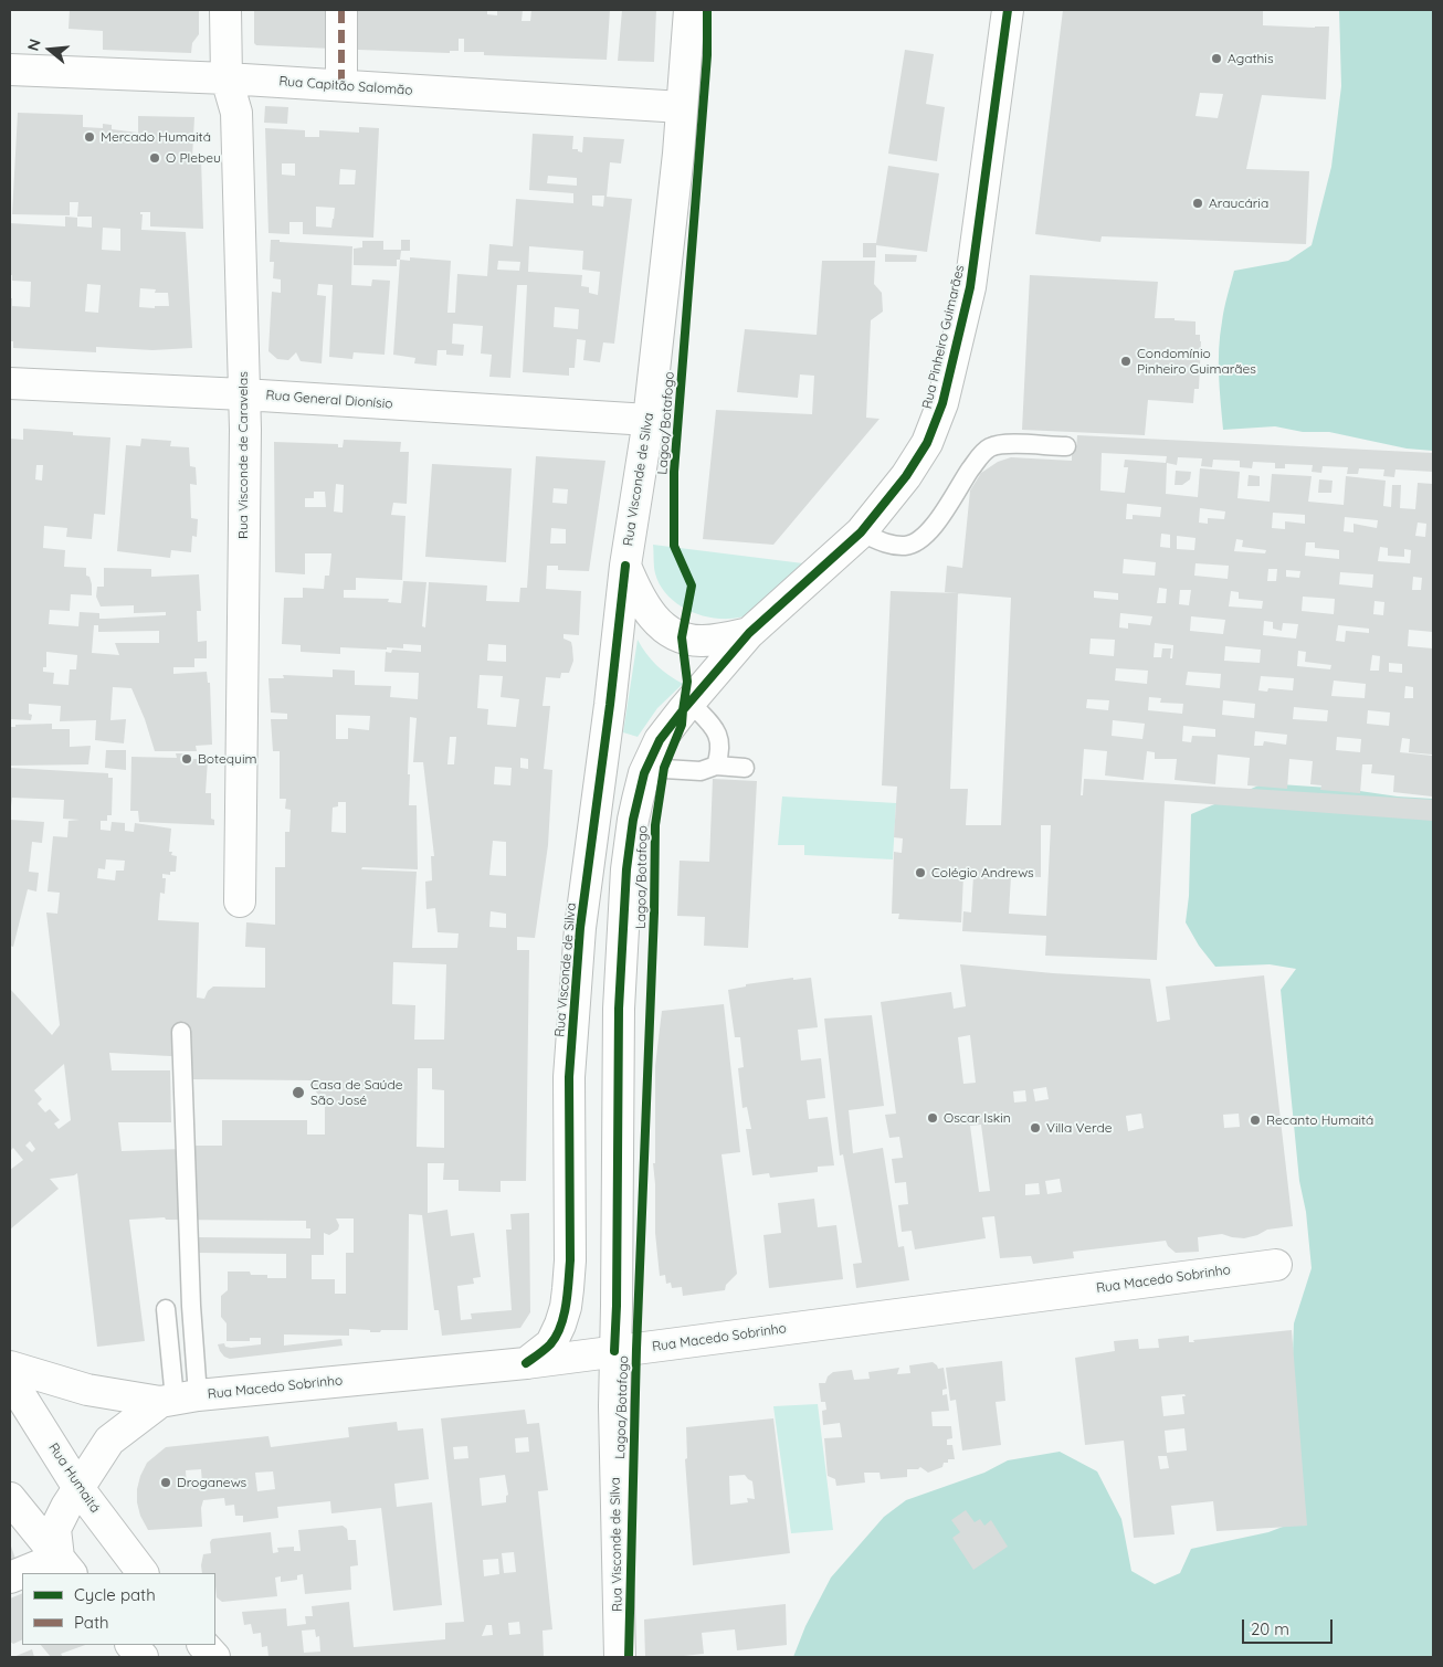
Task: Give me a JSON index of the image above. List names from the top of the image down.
{
  "streets": {
    "main road": [
      "Rua Capitão Salomão",
      "Rua Pinheiro Guimarães",
      "Rua General Dionísio",
      "Rua Visconde de Caravelas",
      "Rua Visconde de Silva",
      "Rua Macedo Sobrinho",
      "Rua Humaitá"
    ],
    "cycle path": ["Lagoa/Botafogo"]
  },
  "crossings": [
    ["Rua Capitão Salomão", "Rua Visconde de Caravelas"],
    ["Rua Capitão Salomão", "Rua Visconde de Silva"],
    ["Rua Pinheiro Guimarães", "Rua Visconde de Silva"],
    ["Rua General Dionísio", "Rua Visconde de Caravelas"],
    ["Rua General Dionísio", "Rua Visconde de Silva"],
    ["Rua Visconde de Silva", "Rua Macedo Sobrinho"]
  ],
  "places": [
    "Agathis",
    "Mercado Humaitá",
    "O Plebeu",
    "Araucária",
    "Condomínio Pinheiro Guimarães",
    "Botequim",
    "Colégio Andrews",
    "Casa de Saúde São José",
    "Oscar Iskin",
    "Recanto Humaitá",
    "Villa Verde",
    "Droganews"
  ],
  "legend": ["Cycle path", "Path"],
  "scale_bar": "20 m",
  "north": "left"
}
